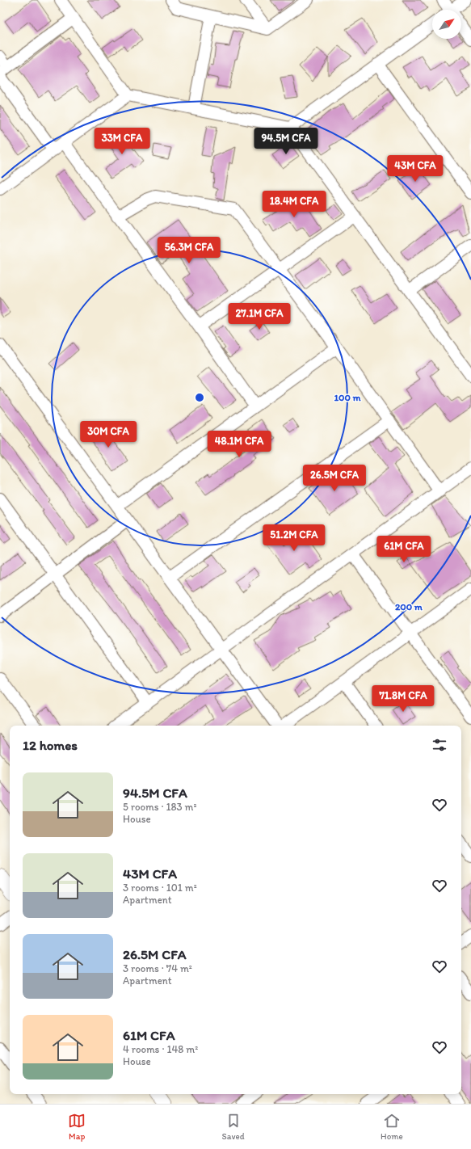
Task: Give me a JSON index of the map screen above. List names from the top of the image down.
{
  "north": "top right",
  "page": {
    "price": [
      "33M CFA",
      "94.5M CFA",
      "43M CFA",
      "18.4M CFA",
      "56.3M CFA",
      "27.1M CFA",
      "30M CFA",
      "48.1M CFA",
      "26.5M CFA",
      "51.2M CFA",
      "61M CFA",
      "71.8M CFA"
    ],
    "heading": "12 homes",
    "list": [
      {
        "name": "94.5M CFA",
        "note": "5 rooms · 183 m² · House"
      },
      {
        "name": "43M CFA",
        "note": "3 rooms · 101 m² · Apartment"
      },
      {
        "name": "26.5M CFA",
        "note": "3 rooms · 74 m² · Apartment"
      },
      {
        "name": "61M CFA",
        "note": "4 rooms · 148 m² · House"
      }
    ],
    "tabs": ["Map", "Saved", "Home"]
  },
  "rings": ["100 m", "200 m"]
}
